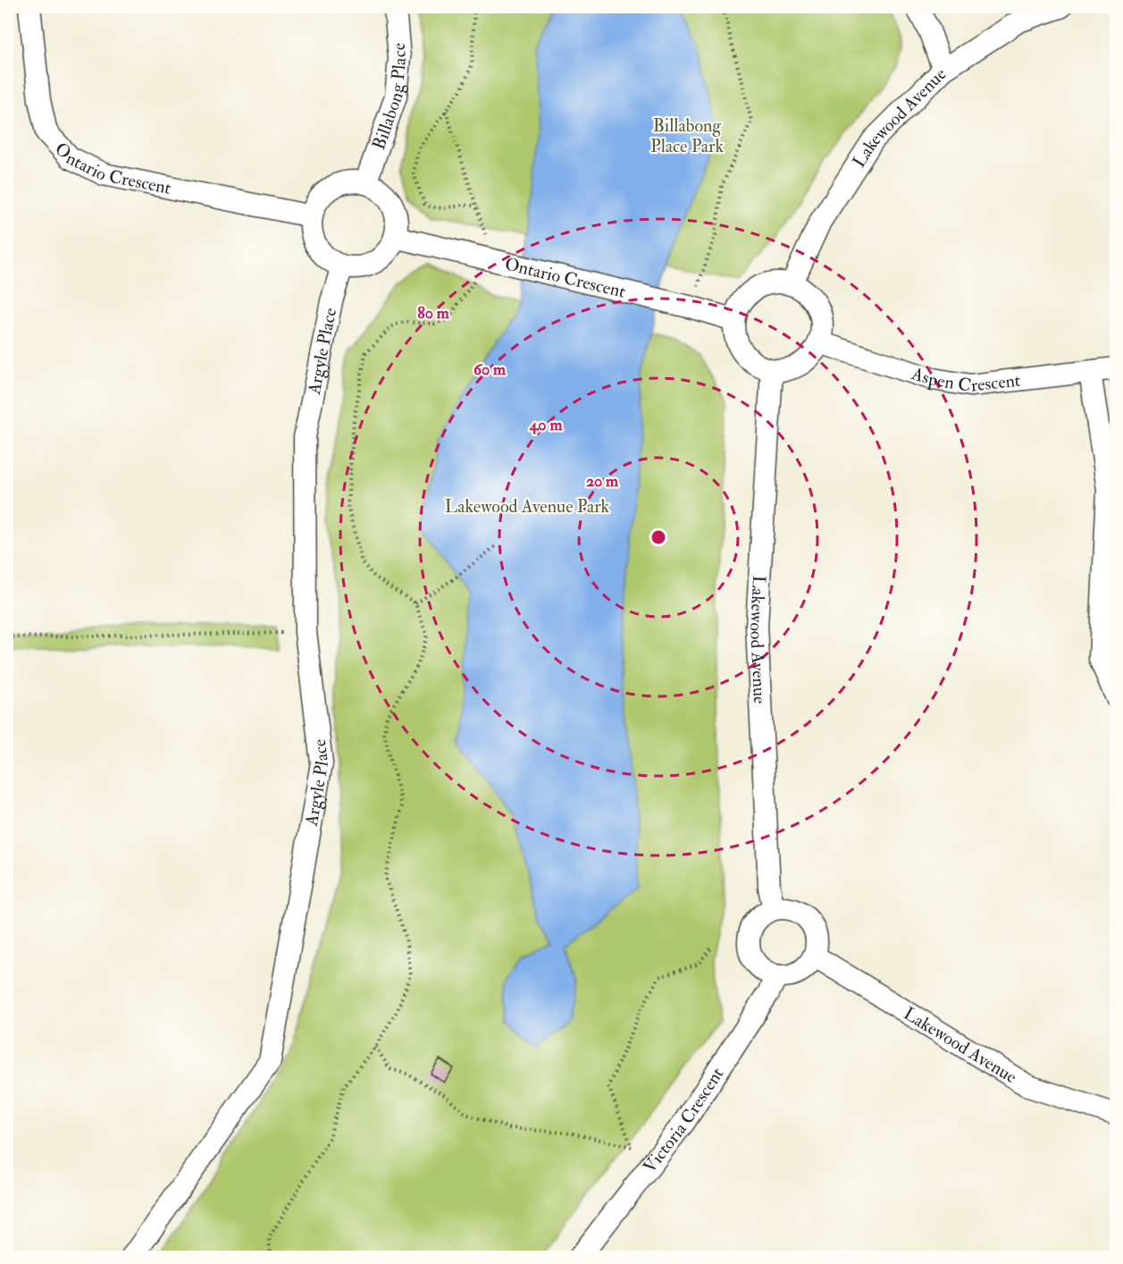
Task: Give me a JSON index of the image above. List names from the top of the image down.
{
  "streets": {
    "street": [
      "Billabong Place",
      "Lakewood Avenue",
      "Ontario Crescent",
      "Argyle Place",
      "Aspen Crescent",
      "Victoria Crescent"
    ]
  },
  "crossings": [
    ["Billabong Place", "Ontario Crescent"],
    ["Billabong Place", "Argyle Place"],
    ["Lakewood Avenue", "Ontario Crescent"],
    ["Lakewood Avenue", "Aspen Crescent"],
    ["Lakewood Avenue", "Victoria Crescent"],
    ["Ontario Crescent", "Argyle Place"],
    ["Ontario Crescent", "Aspen Crescent"]
  ],
  "parks": ["Billabong Place Park", "Lakewood Avenue Park"],
  "rings": [
    "80 m",
    "60 m",
    "40 m",
    "20 m"
  ]
}
